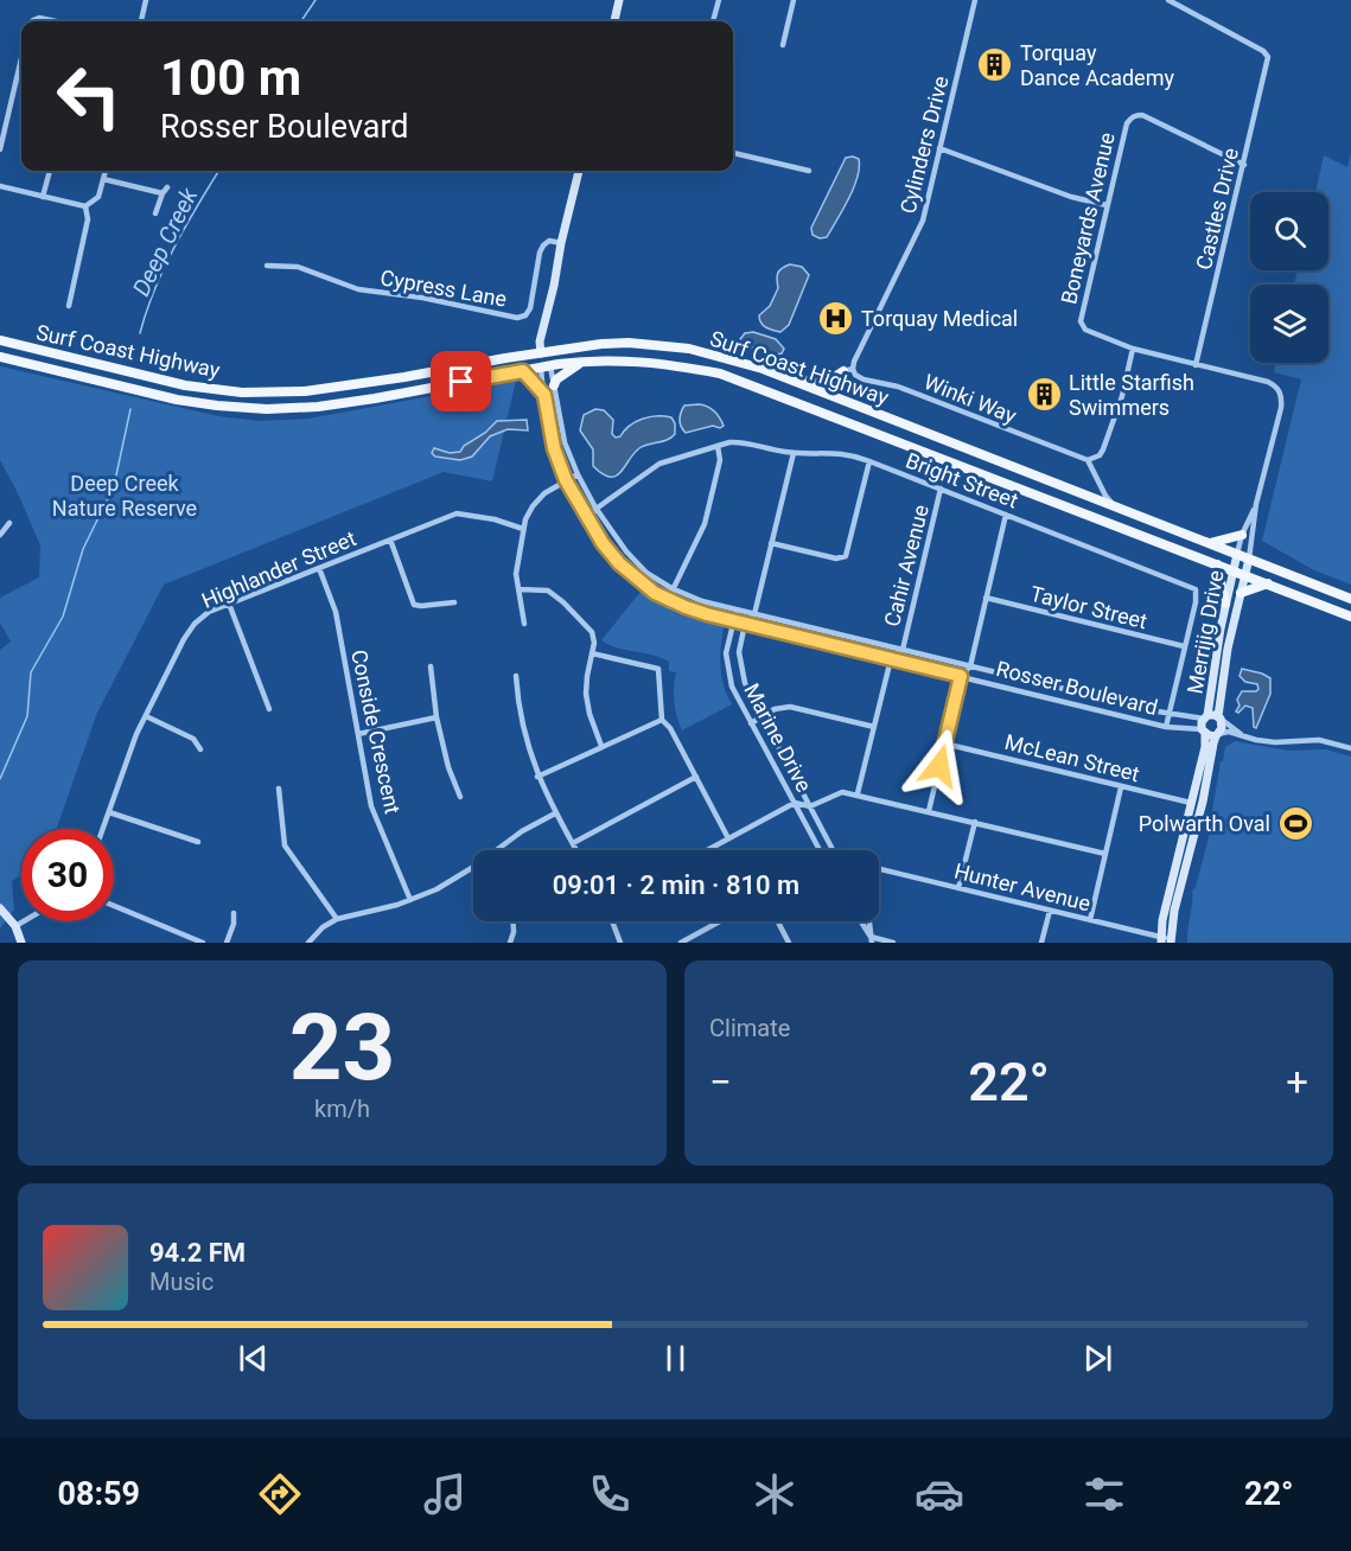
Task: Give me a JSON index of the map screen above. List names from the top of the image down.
{
  "streets": {
    "main road": ["Surf Coast Highway"],
    "street": [
      "Cylinders Drive",
      "Castles Drive",
      "Boneyards Avenue",
      "Cypress Lane",
      "Winki Way",
      "Bright Street",
      "Cahir Avenue",
      "Highlander Street",
      "Taylor Street",
      "Merrijig Drive",
      "Rosser Boulevard",
      "Conside Crescent",
      "Marine Drive",
      "McLean Street",
      "Hunter Avenue"
    ]
  },
  "crossings": [
    ["Cylinders Drive", "Winki Way"],
    ["Castles Drive", "Boneyards Avenue"],
    ["Surf Coast Highway", "Merrijig Drive"],
    ["Surf Coast Highway", "Rosser Boulevard"],
    ["Bright Street", "Cahir Avenue"],
    ["Bright Street", "Taylor Street"],
    ["Bright Street", "Rosser Boulevard"],
    ["Cahir Avenue", "Rosser Boulevard"],
    ["Highlander Street", "Conside Crescent"],
    ["Merrijig Drive", "Rosser Boulevard"],
    ["Merrijig Drive", "McLean Street"],
    ["Merrijig Drive", "Hunter Avenue"],
    ["Rosser Boulevard", "Marine Drive"]
  ],
  "water": ["Deep Creek"],
  "parks": ["Deep Creek Nature Reserve"],
  "places": {
    "building": ["Torquay Dance Academy", "Little Starfish Swimmers"],
    "hospital": ["Torquay Medical"],
    "sports": ["Polwarth Oval"]
  },
  "page": {
    "turn": ["100 m", "Rosser Boulevard"],
    "limit": "30",
    "trip": "09:01 · 2 min · 810 m",
    "tile": [
      ["23", "km/h"],
      "Climate"
    ],
    "heat": ["−", "22°", "+"],
    "song": ["94.2 FM", "Music"],
    "tabs": ["08:59", "22°"]
  }
}
